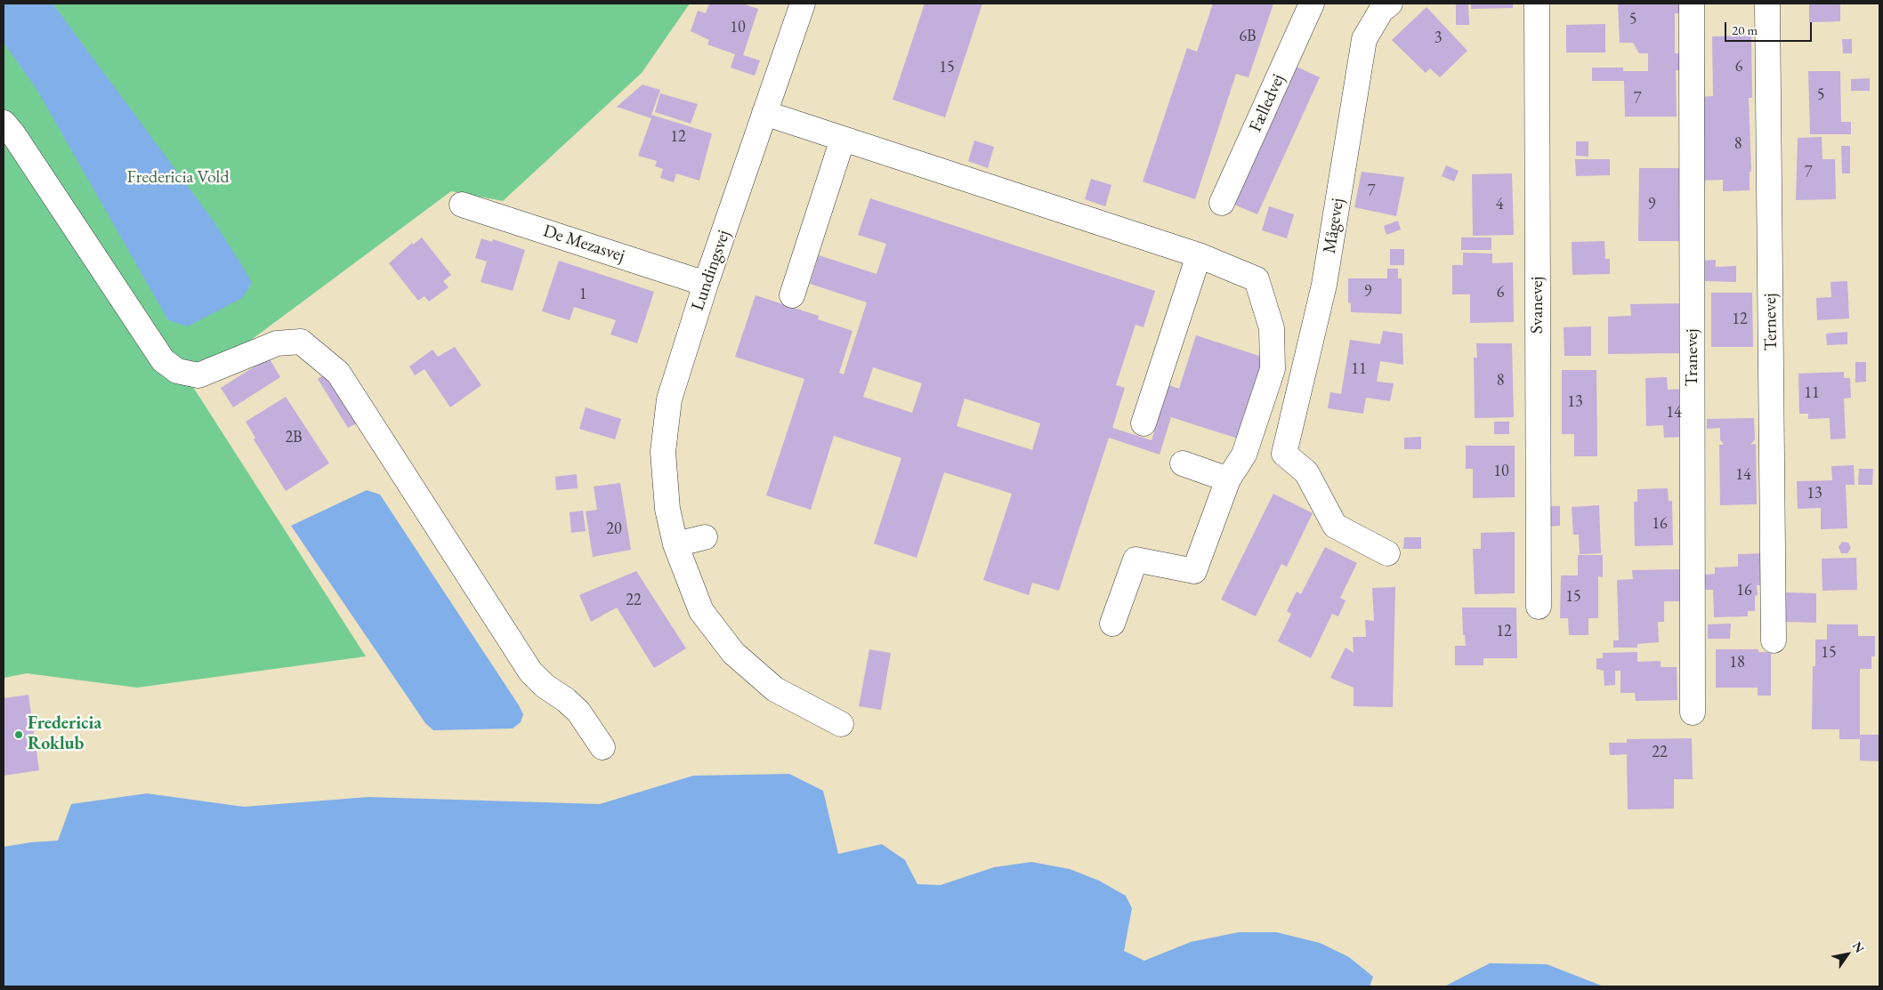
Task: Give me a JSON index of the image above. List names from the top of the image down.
{
  "streets": {
    "street": [
      "Fælledvej",
      "Mågevej",
      "De Mezasvej",
      "Lundingsvej",
      "Svanevej",
      "Ternevej",
      "Tranevej"
    ]
  },
  "crossings": [
    ["De Mezasvej", "Lundingsvej"]
  ],
  "parks": ["Fredericia Vold"],
  "places": ["Fredericia Roklub"],
  "house_numbers": [
    "5",
    "10",
    "6B",
    "3",
    "6",
    "15",
    "5",
    "7",
    "12",
    "8",
    "7",
    "7",
    "4",
    "9",
    "9",
    "6",
    "1",
    "12",
    "11",
    "8",
    "11",
    "13",
    "14",
    "2B",
    "10",
    "14",
    "13",
    "16",
    "20",
    "16",
    "15",
    "22",
    "12",
    "15",
    "18",
    "22"
  ],
  "scale_bar": "20 m",
  "north": "top right"
}
